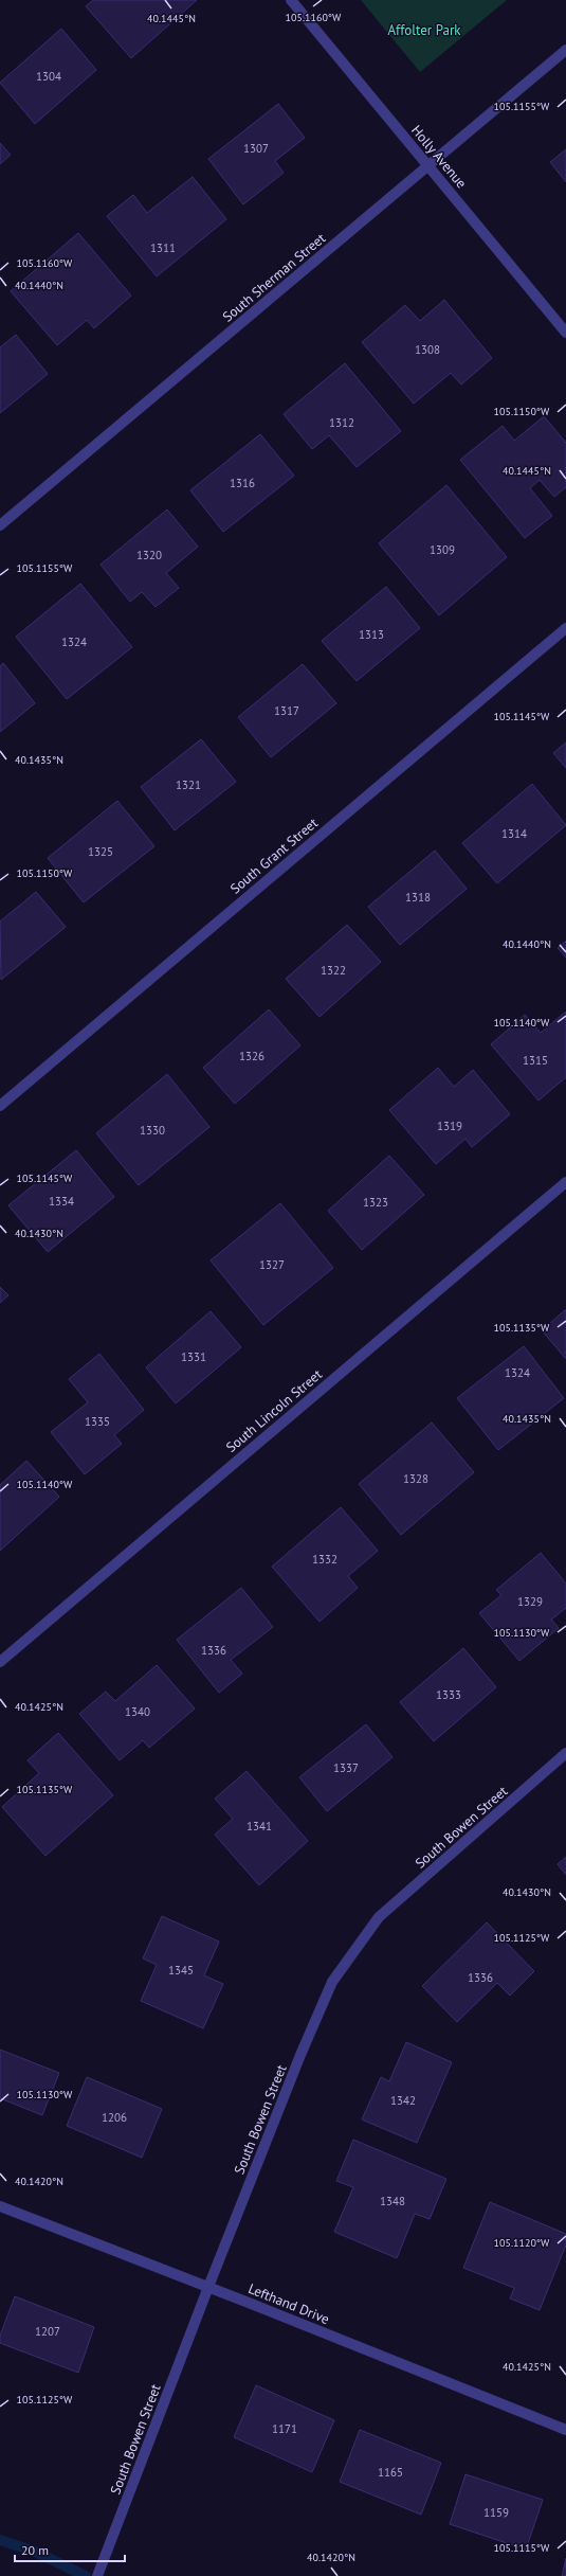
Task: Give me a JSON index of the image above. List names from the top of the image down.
{
  "streets": {
    "street": [
      "Holly Avenue",
      "South Sherman Street",
      "South Grant Street",
      "South Lincoln Street",
      "South Bowen Street",
      "Lefthand Drive"
    ]
  },
  "crossings": [
    ["Holly Avenue", "South Sherman Street"],
    ["South Bowen Street", "Lefthand Drive"]
  ],
  "parks": ["Affolter Park"],
  "house_numbers": [
    "1304",
    "1307",
    "1311",
    "1308",
    "1312",
    "1316",
    "1309",
    "1320",
    "1313",
    "1324",
    "1317",
    "1321",
    "1314",
    "1325",
    "1318",
    "1322",
    "1326",
    "1315",
    "1319",
    "1330",
    "1334",
    "1323",
    "1327",
    "1331",
    "1324",
    "1335",
    "1328",
    "1332",
    "1329",
    "1336",
    "1333",
    "1340",
    "1337",
    "1341",
    "1345",
    "1336",
    "1342",
    "1206",
    "1348",
    "1207",
    "1171",
    "1165",
    "1159"
  ],
  "scale_bar": "20 m",
  "coordinates": [
    "105.1160°W",
    "40.1445°N",
    "105.1155°W",
    "40.1440°N",
    "105.1150°W",
    "105.1145°W",
    "40.1435°N",
    "105.1140°W",
    "40.1430°N",
    "105.1135°W",
    "105.1130°W",
    "40.1425°N",
    "105.1125°W",
    "40.1420°N",
    "105.1120°W",
    "105.1115°W"
  ]
}
